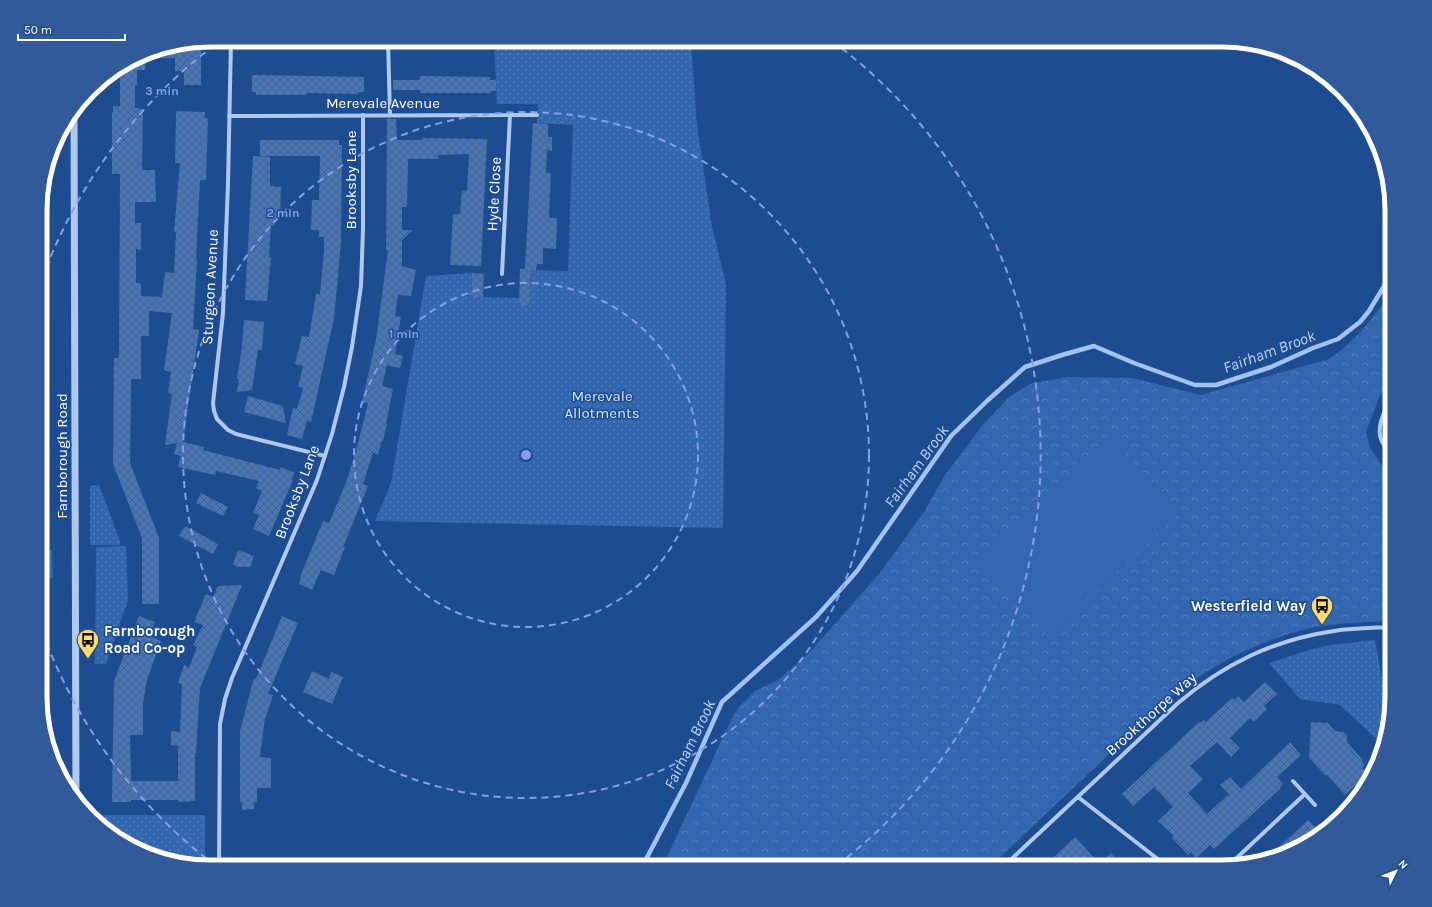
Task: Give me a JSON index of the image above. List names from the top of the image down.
{
  "streets": {
    "street": [
      "Merevale Avenue",
      "Brooksby Lane",
      "Hyde Close",
      "Sturgeon Avenue",
      "Farnborough Road",
      "Brookthorpe Way"
    ]
  },
  "crossings": [
    ["Merevale Avenue", "Brooksby Lane"],
    ["Merevale Avenue", "Hyde Close"],
    ["Merevale Avenue", "Sturgeon Avenue"],
    ["Brooksby Lane", "Sturgeon Avenue"]
  ],
  "water": ["Fairham Brook"],
  "parks": ["Merevale Allotments"],
  "places": {
    "bus stop": ["Westerfield Way", "Farnborough Road Co-op"]
  },
  "scale_bar": "50 m",
  "north": "top right",
  "rings": ["3 min", "2 min", "1 min"]
}
